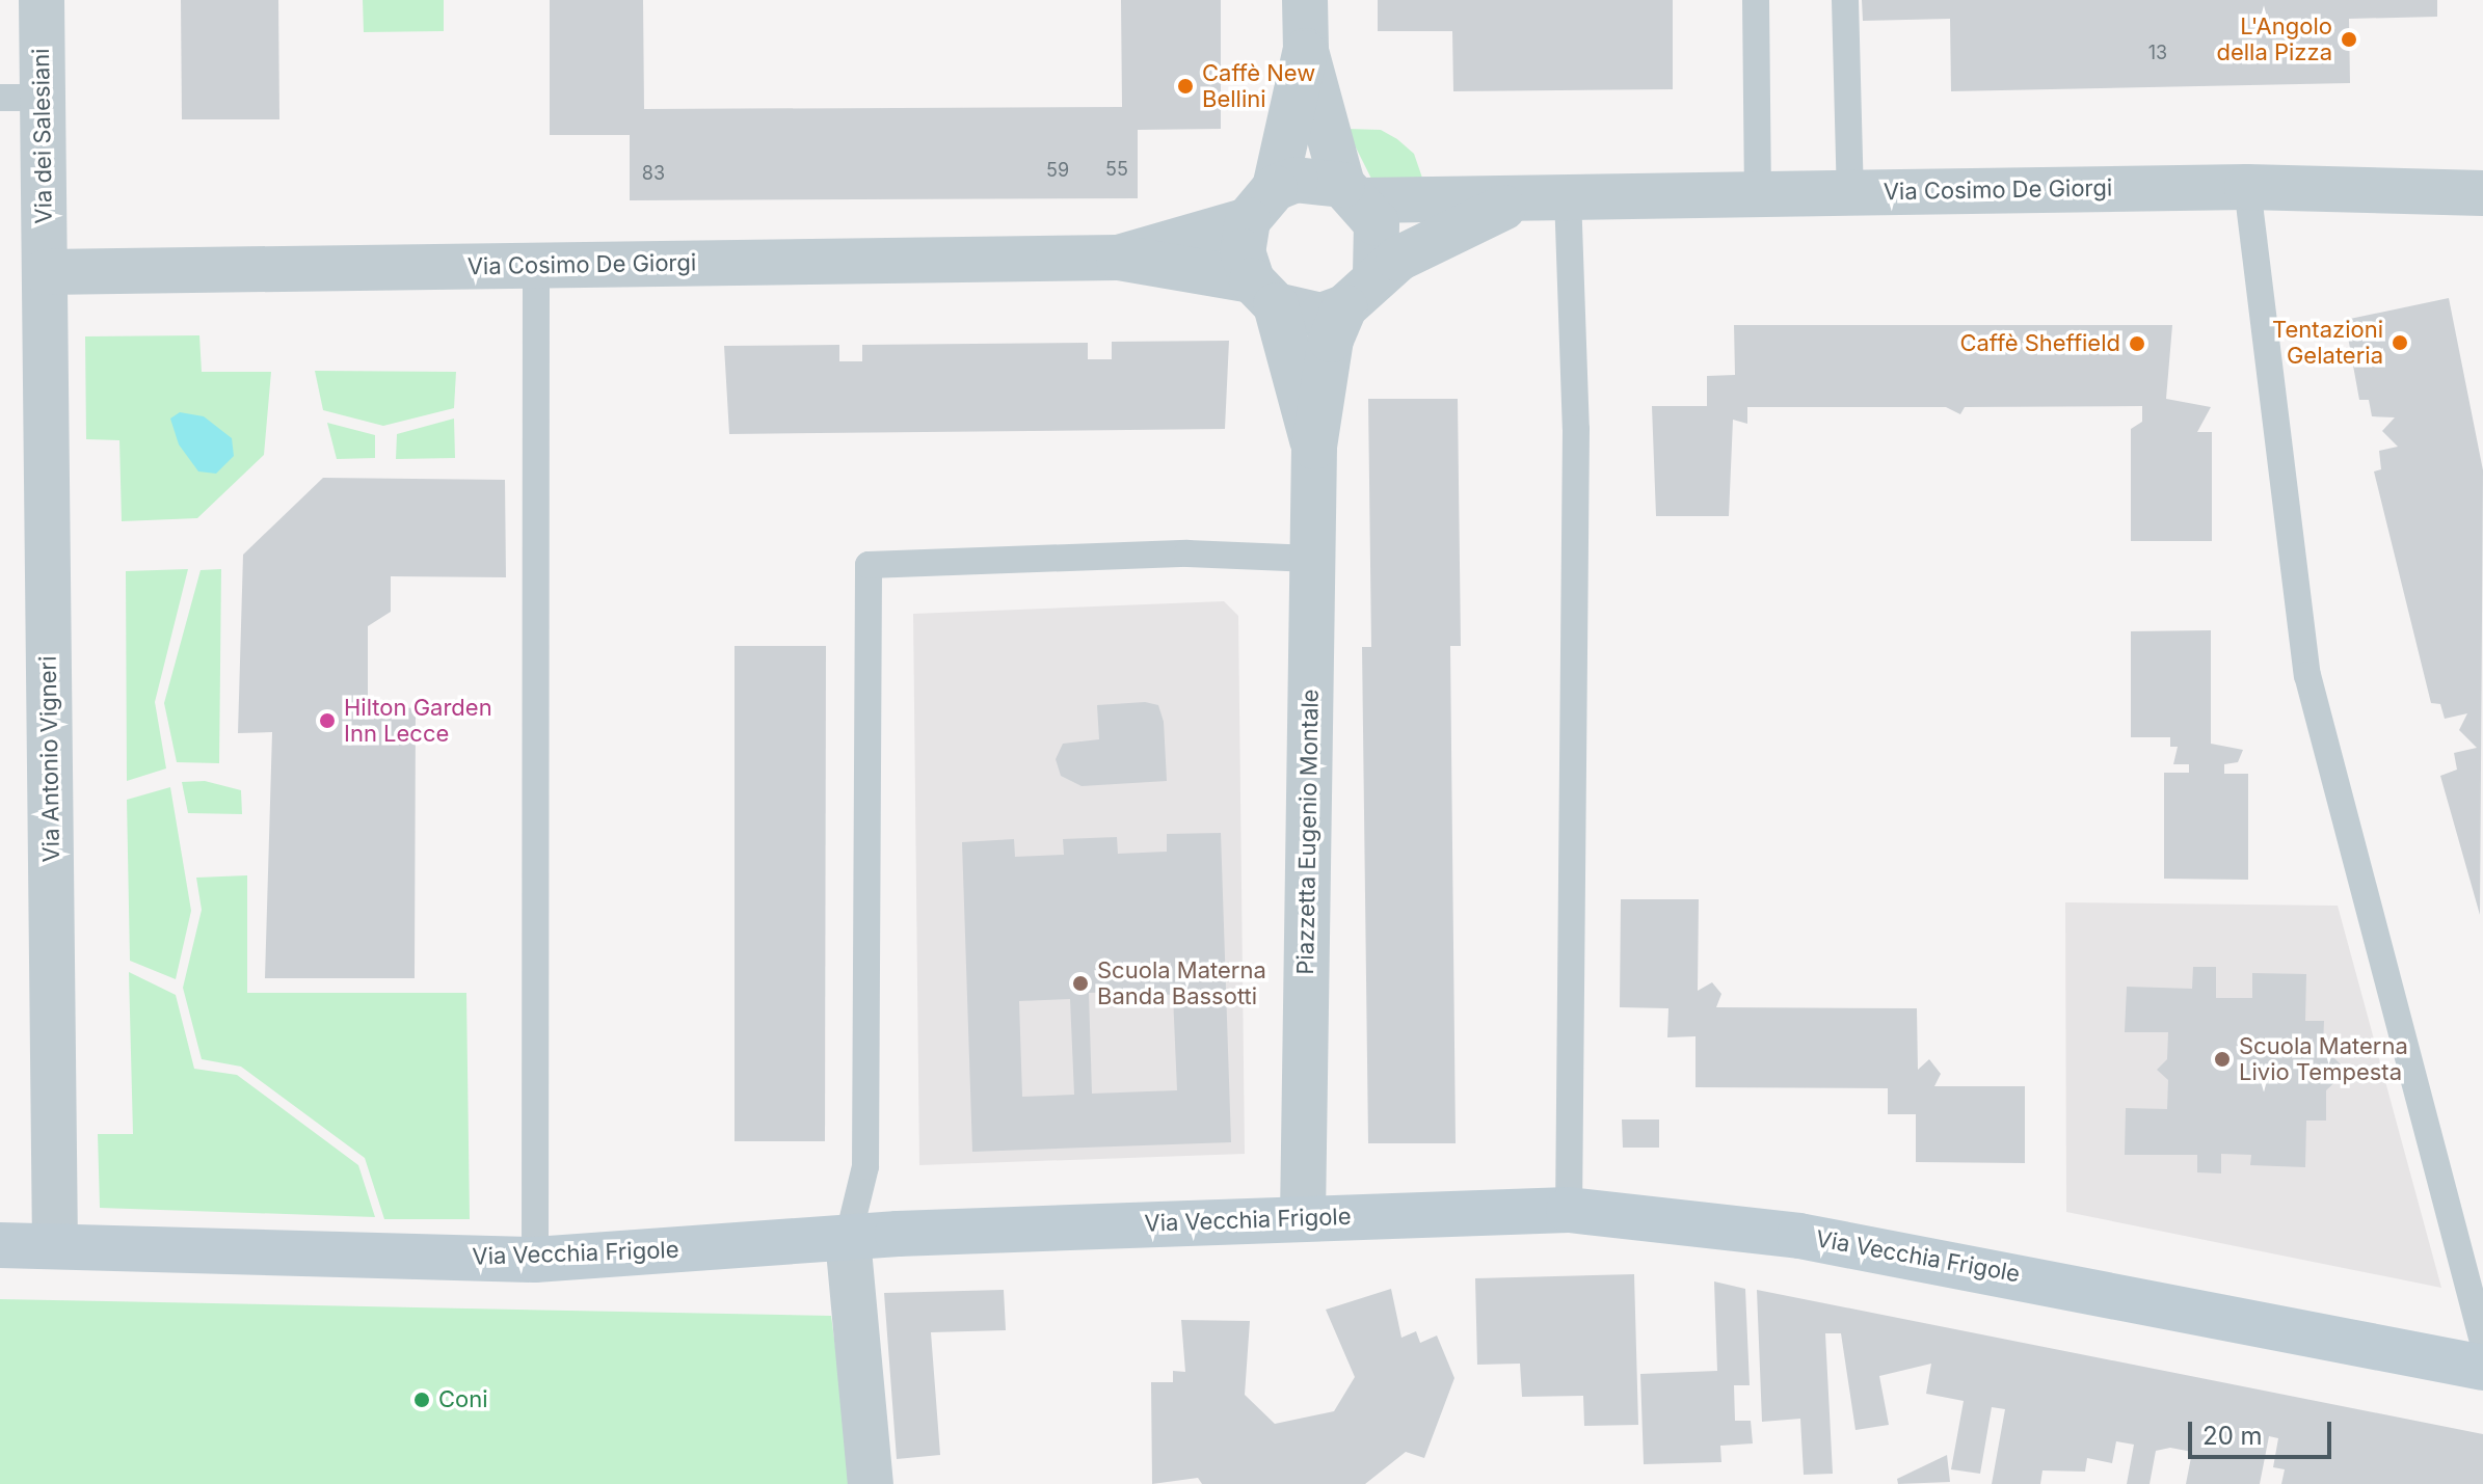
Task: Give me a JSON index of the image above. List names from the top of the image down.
{
  "streets": {
    "street": [
      "Via dei Salesiani",
      "Via Cosimo De Giorgi",
      "Via Antonio Vigneri",
      "Piazzetta Eugenio Montale",
      "Via Vecchia Frigole"
    ]
  },
  "crossings": [
    ["Via dei Salesiani", "Via Cosimo De Giorgi"],
    ["Via dei Salesiani", "Via Antonio Vigneri"],
    ["Via Cosimo De Giorgi", "Via Antonio Vigneri"],
    ["Via Cosimo De Giorgi", "Piazzetta Eugenio Montale"],
    ["Via Antonio Vigneri", "Via Vecchia Frigole"],
    ["Piazzetta Eugenio Montale", "Via Vecchia Frigole"]
  ],
  "places": [
    "L'Angolo della Pizza",
    "Caffè New Bellini",
    "Tentazioni Gelateria",
    "Caffè Sheffield",
    "Hilton Garden Inn Lecce",
    "Scuola Materna Banda Bassotti",
    "Scuola Materna Livio Tempesta",
    "Coni"
  ],
  "house_numbers": [
    "13",
    "55",
    "59",
    "83"
  ],
  "scale_bar": "20 m"
}
